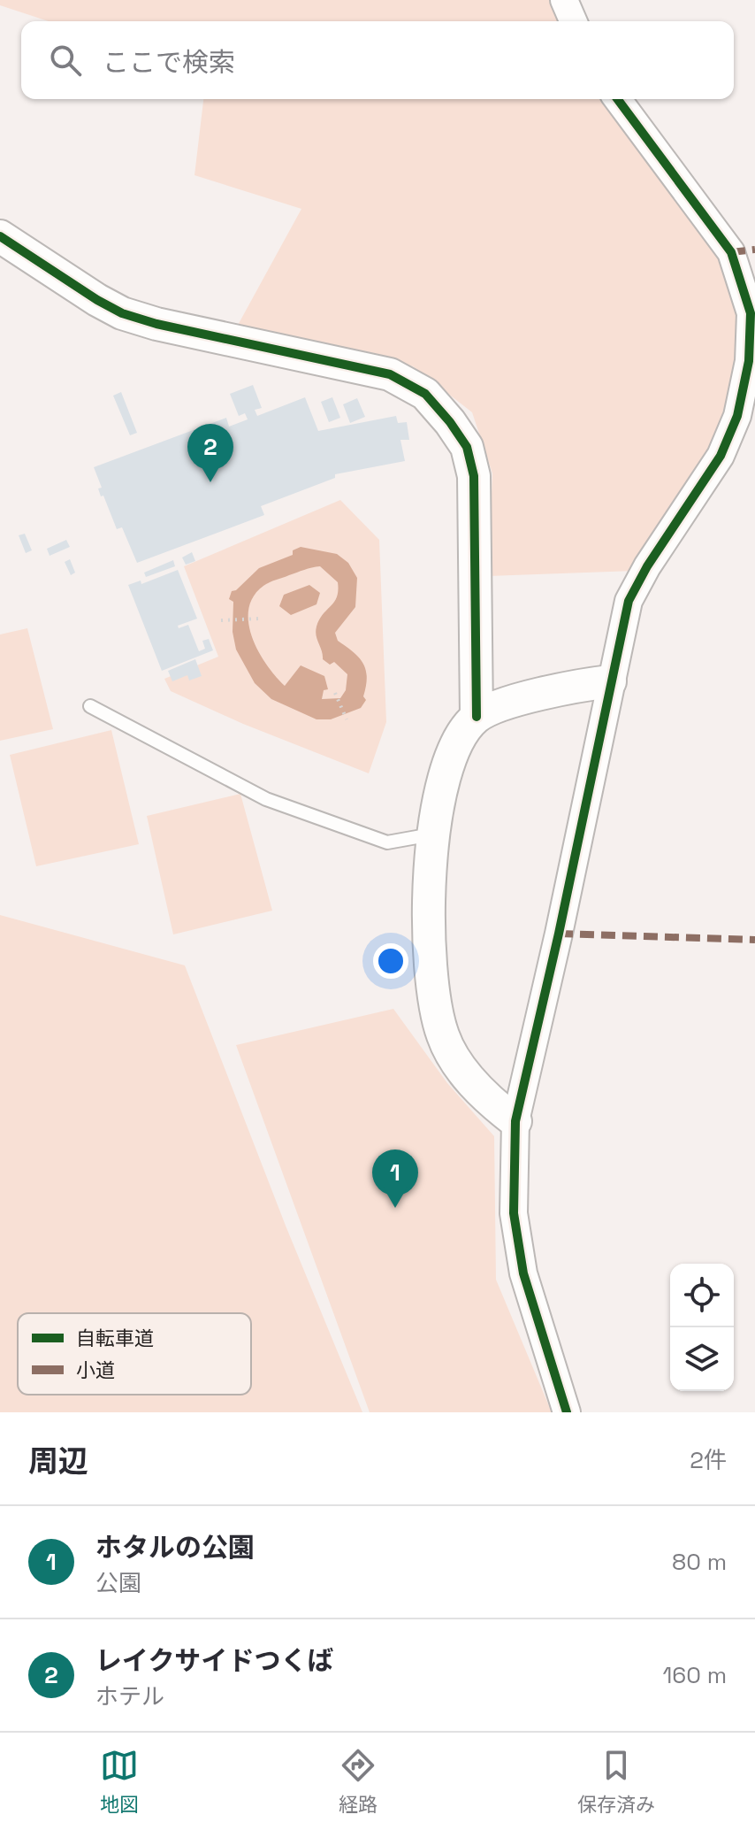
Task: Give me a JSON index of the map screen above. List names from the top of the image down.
{
  "legend": ["自転車道", "小道"],
  "page": {
    "search": "ここで検索",
    "pins": ["2", "1"],
    "heading": ["周辺", "2件"],
    "list": [
      {
        "mark": "1",
        "name": "ホタルの公園",
        "note": "公園",
        "value": "80 m"
      },
      {
        "mark": "2",
        "name": "レイクサイドつくば",
        "note": "ホテル",
        "value": "160 m"
      }
    ],
    "nav": ["地図", "経路", "保存済み"]
  }
}
